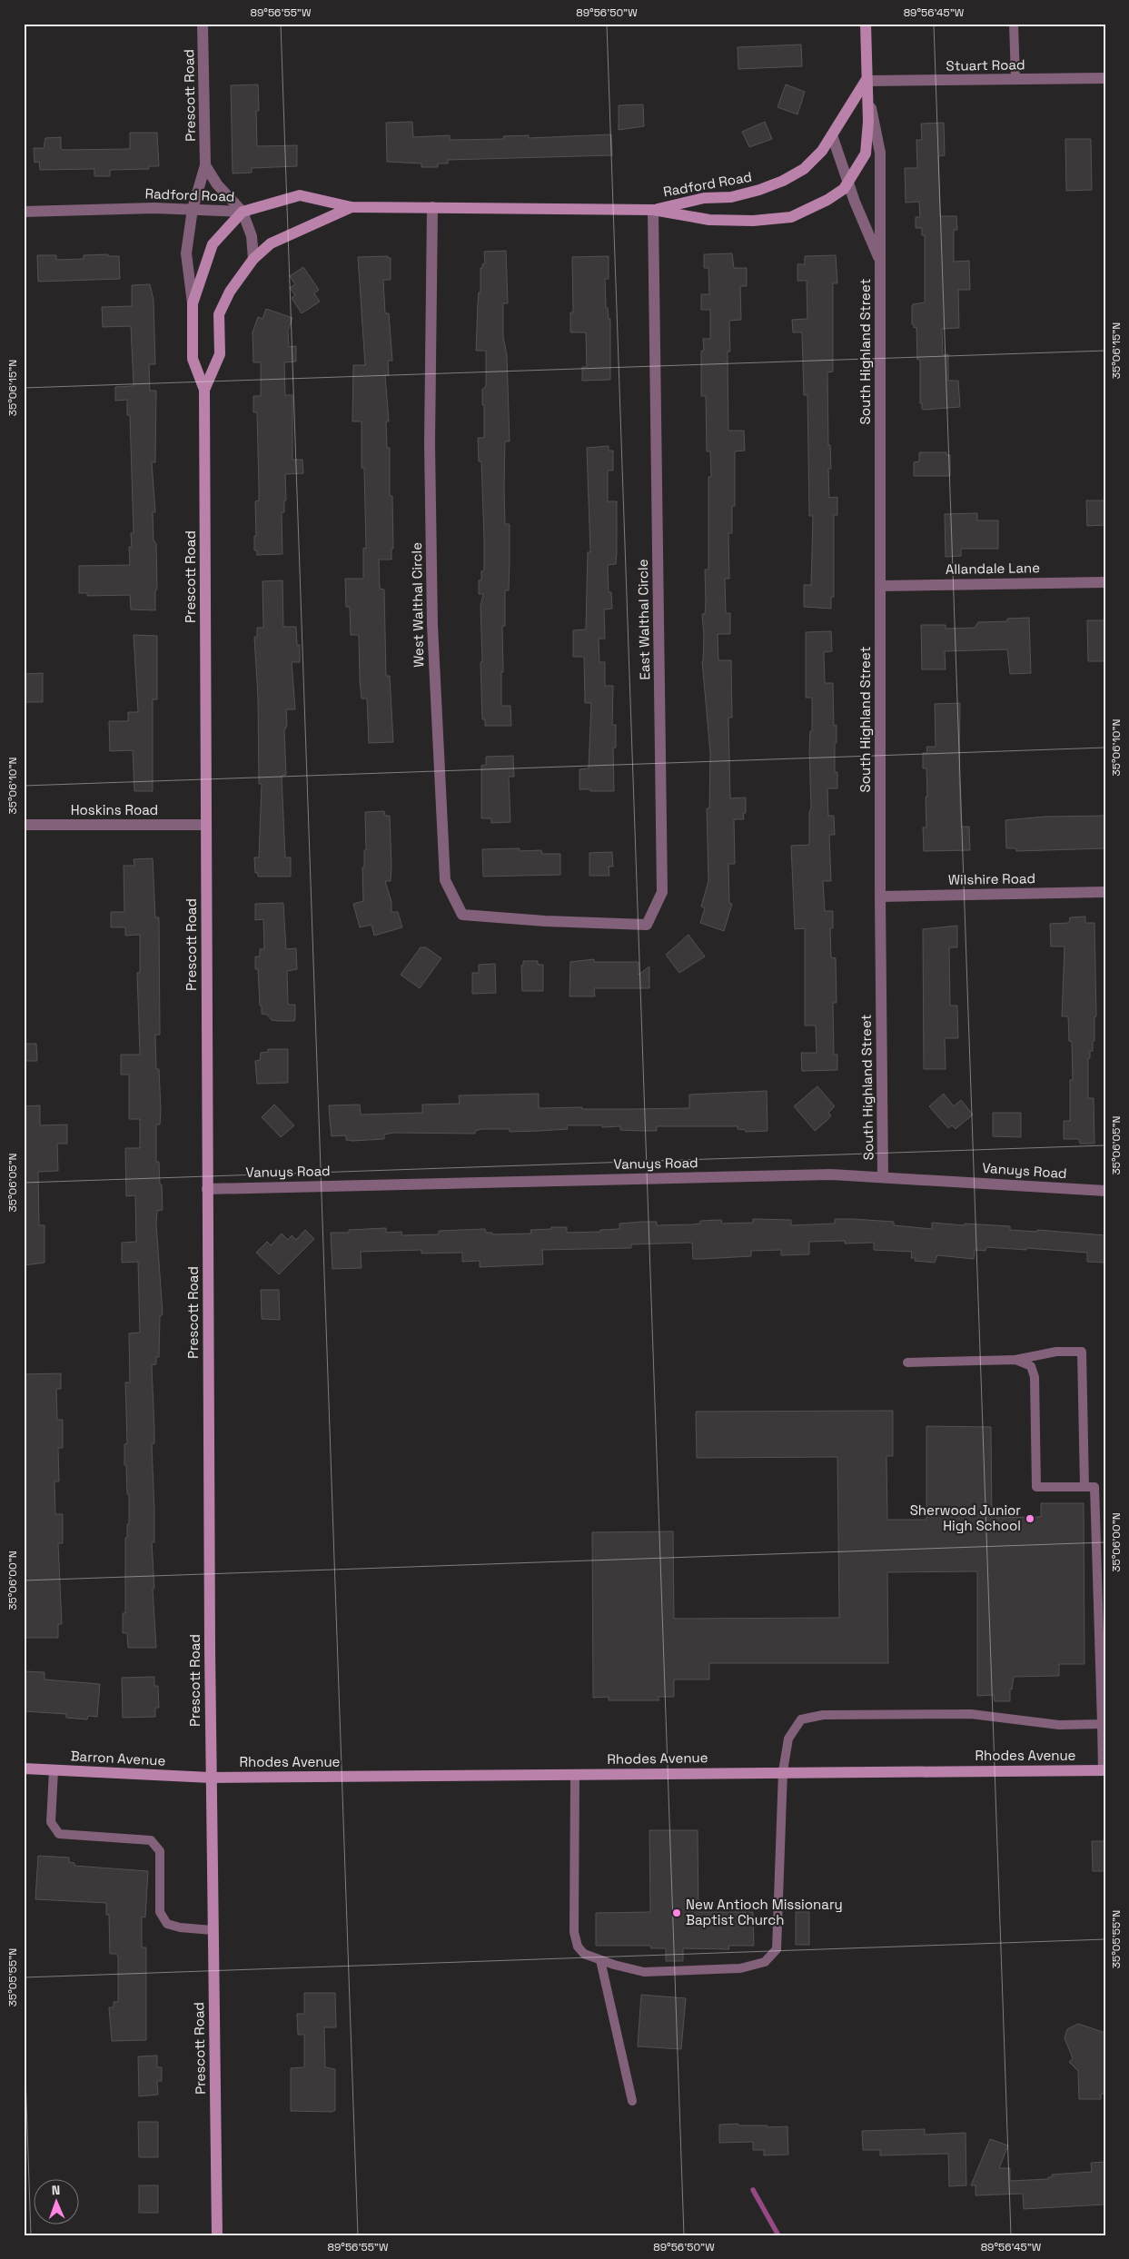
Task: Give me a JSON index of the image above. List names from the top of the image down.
{
  "streets": {
    "main road": [
      "Prescott Road",
      "Radford Road",
      "South Highland Street",
      "Rhodes Avenue",
      "Barron Avenue"
    ],
    "street": [
      "Stuart Road",
      "Allandale Lane",
      "West Walthal Circle",
      "East Walthal Circle",
      "Hoskins Road",
      "Wilshire Road",
      "Vanuys Road"
    ]
  },
  "crossings": [
    ["Stuart Road", "Radford Road"],
    ["Stuart Road", "South Highland Street"],
    ["Prescott Road", "Radford Road"],
    ["Prescott Road", "Hoskins Road"],
    ["Prescott Road", "Vanuys Road"],
    ["Prescott Road", "Rhodes Avenue"],
    ["Prescott Road", "Barron Avenue"],
    ["Radford Road", "South Highland Street"],
    ["Radford Road", "West Walthal Circle"],
    ["Radford Road", "East Walthal Circle"],
    ["South Highland Street", "Allandale Lane"],
    ["South Highland Street", "Wilshire Road"],
    ["South Highland Street", "Vanuys Road"],
    ["West Walthal Circle", "East Walthal Circle"],
    ["Rhodes Avenue", "Barron Avenue"]
  ],
  "places": ["Sherwood Junior High School", "New Antioch Missionary Baptist Church"],
  "north": "top",
  "coordinates": [
    "89°56'55\"W",
    "89°56'50\"W",
    "89°56'45\"W",
    "35°06'15\"N",
    "35°06'10\"N",
    "35°06'05\"N",
    "35°06'00\"N",
    "35°05'55\"N"
  ]
}
